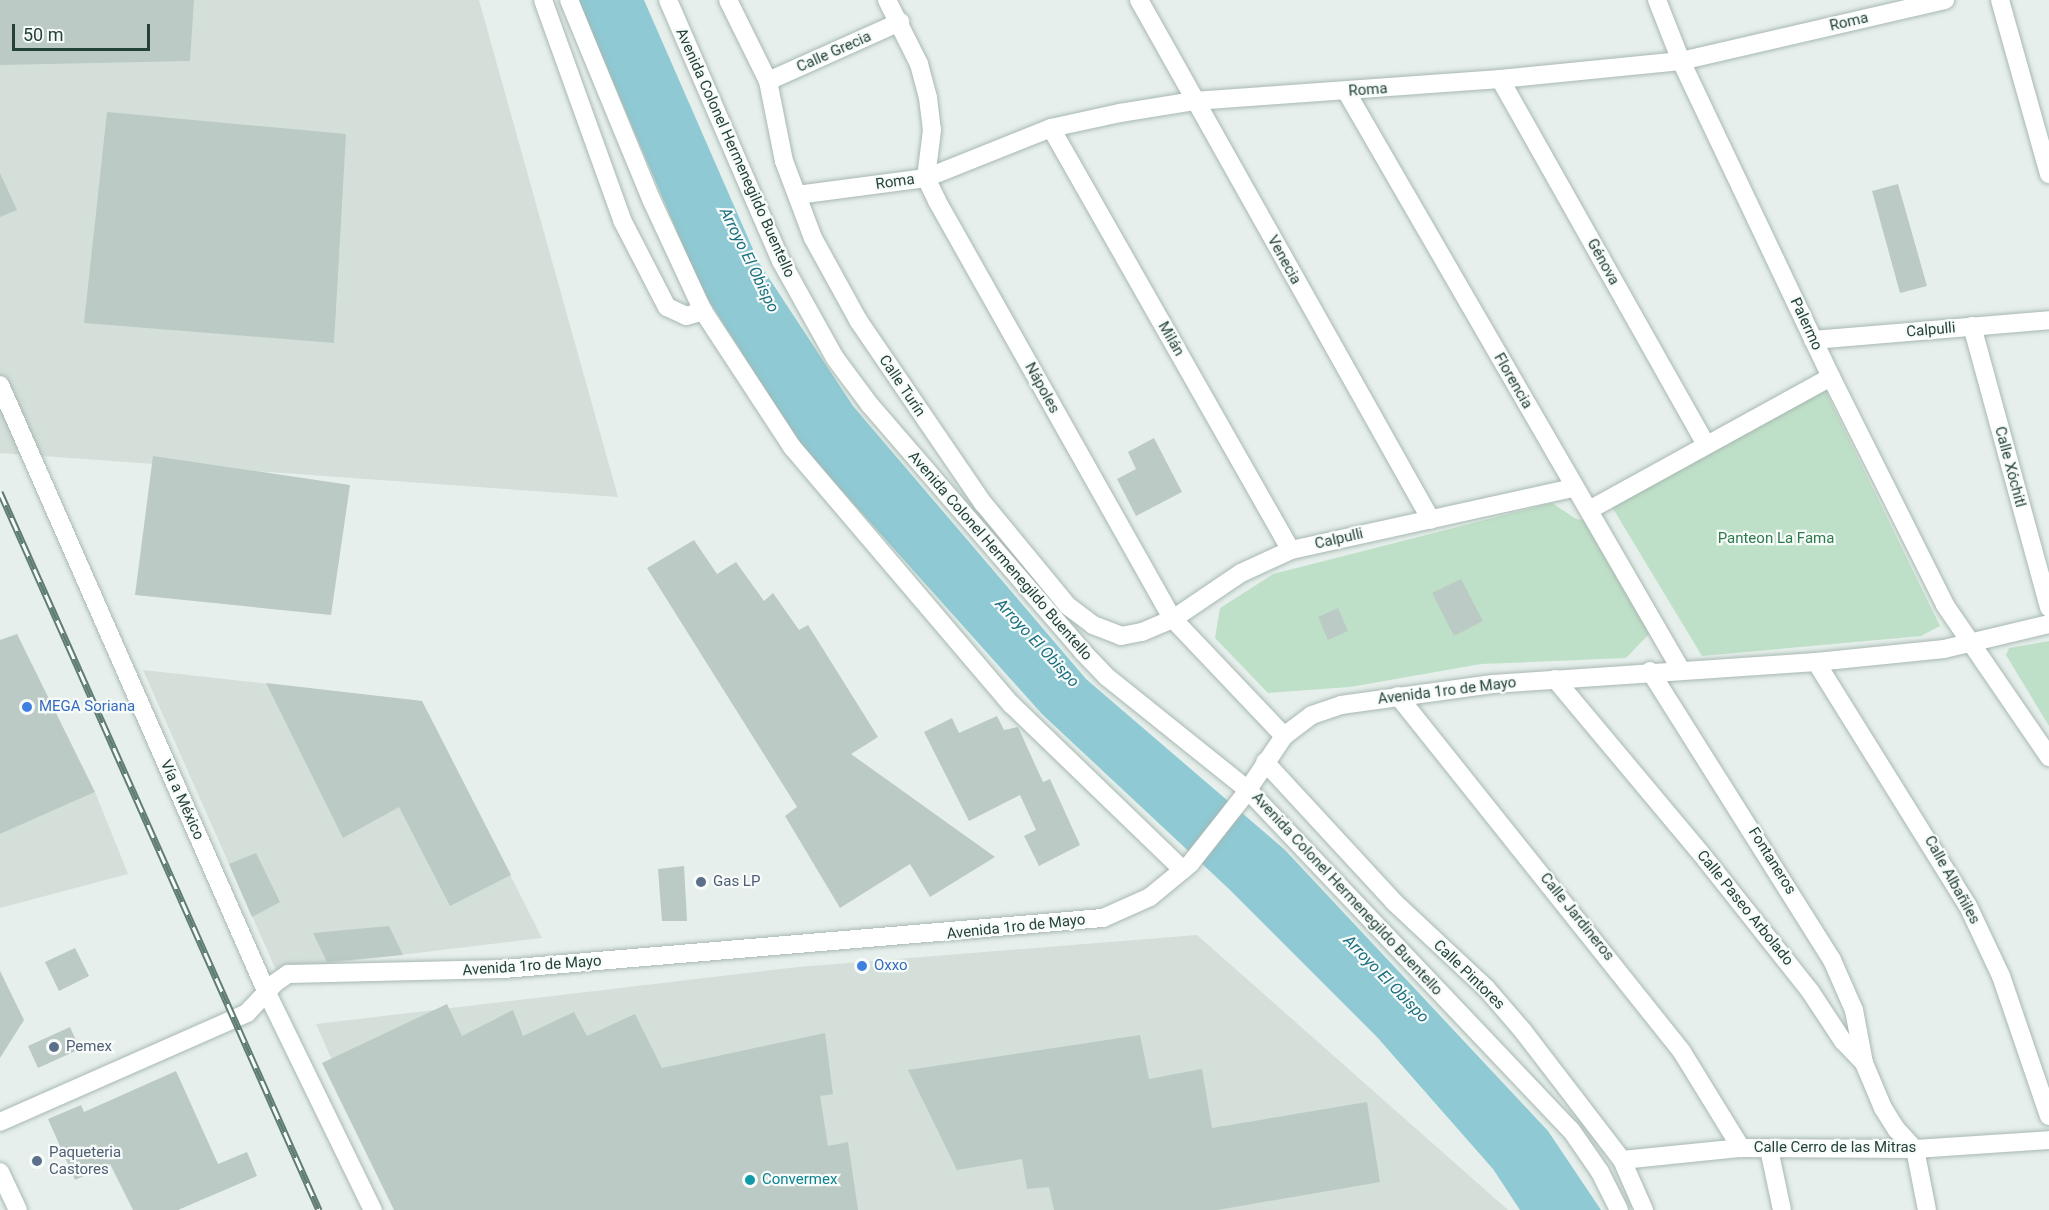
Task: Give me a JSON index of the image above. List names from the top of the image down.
{
  "streets": {
    "street": [
      "Roma",
      "Calle Grecia",
      "Avenida Colonel Hermenegildo Buentello",
      "Venecia",
      "Génova",
      "Palermo",
      "Calpulli",
      "Milán",
      "Florencia",
      "Calle Turín",
      "Nápoles",
      "Calle Xóchitl",
      "Avenida 1ro de Mayo",
      "Vía a México",
      "Fontaneros",
      "Calle Albañiles",
      "Calle Paseo Arbolado",
      "Calle Jardineros",
      "Calle Pintores",
      "Calle Cerro de las Mitras"
    ]
  },
  "crossings": [
    ["Roma", "Venecia"],
    ["Roma", "Génova"],
    ["Roma", "Palermo"],
    ["Roma", "Milán"],
    ["Roma", "Florencia"],
    ["Roma", "Calle Turín"],
    ["Roma", "Nápoles"],
    ["Calle Grecia", "Calle Turín"],
    ["Avenida Colonel Hermenegildo Buentello", "Avenida 1ro de Mayo"],
    ["Venecia", "Calpulli"],
    ["Palermo", "Calpulli"],
    ["Palermo", "Avenida 1ro de Mayo"],
    ["Calpulli", "Milán"],
    ["Calpulli", "Florencia"],
    ["Calpulli", "Calle Turín"],
    ["Calpulli", "Nápoles"],
    ["Calpulli", "Calle Xóchitl"],
    ["Florencia", "Avenida 1ro de Mayo"],
    ["Nápoles", "Avenida 1ro de Mayo"],
    ["Avenida 1ro de Mayo", "Vía a México"],
    ["Avenida 1ro de Mayo", "Fontaneros"],
    ["Avenida 1ro de Mayo", "Calle Albañiles"],
    ["Avenida 1ro de Mayo", "Calle Paseo Arbolado"],
    ["Avenida 1ro de Mayo", "Calle Jardineros"],
    ["Avenida 1ro de Mayo", "Calle Pintores"],
    ["Fontaneros", "Calle Paseo Arbolado"],
    ["Calle Paseo Arbolado", "Calle Cerro de las Mitras"],
    ["Calle Jardineros", "Calle Cerro de las Mitras"],
    ["Calle Pintores", "Calle Cerro de las Mitras"]
  ],
  "water": ["Arroyo El Obispo"],
  "parks": ["Panteon La Fama"],
  "places": [
    "MEGA Soriana",
    "Gas LP",
    "Oxxo",
    "Pemex",
    "Paqueteria Castores",
    "Convermex"
  ],
  "scale_bar": "50 m"
}
